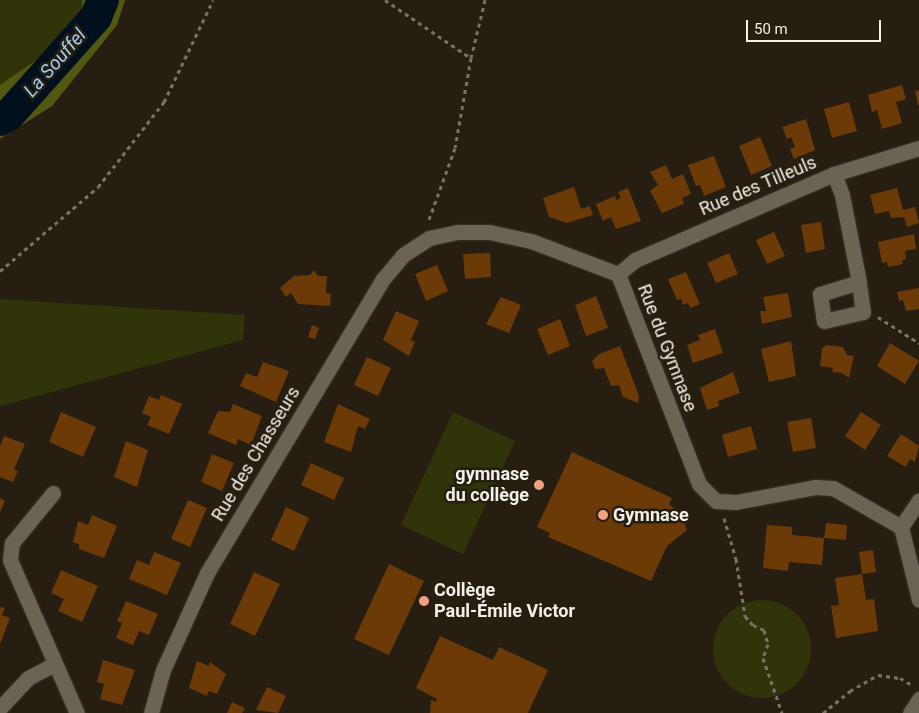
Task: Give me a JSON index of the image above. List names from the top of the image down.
{
  "streets": {
    "street": ["Rue des Tilleuls", "Rue du Gymnase", "Rue des Chasseurs"]
  },
  "crossings": [
    ["Rue des Tilleuls", "Rue du Gymnase"],
    ["Rue du Gymnase", "Rue des Chasseurs"]
  ],
  "water": ["La Souffel"],
  "places": ["gymnase du collège", "Gymnase", "Collège Paul-Émile Victor"],
  "scale_bar": "50 m"
}
